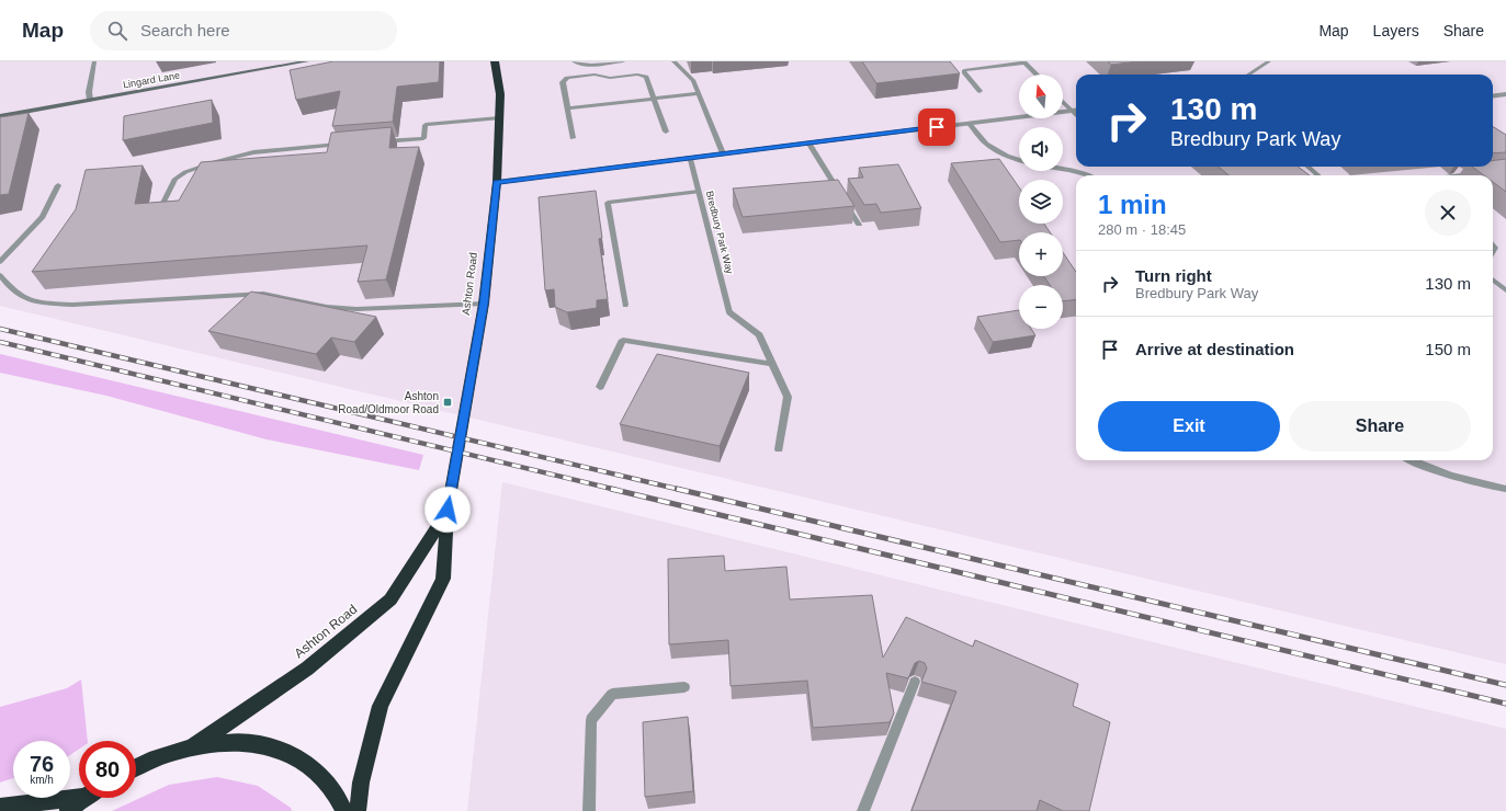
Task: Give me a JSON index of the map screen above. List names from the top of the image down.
{
  "streets": {
    "highway": ["Ashton Road"],
    "street": ["Lingard Lane", "Bredbury Park Way"]
  },
  "places": {
    "transit": ["Ashton Road/Oldmoor Road"]
  },
  "north": "top",
  "page": {
    "header": "Map",
    "search": "Search here",
    "nav": ["Map", "Layers", "Share"],
    "map_buttons": ["+", "−"],
    "turn": ["130 m", "Bredbury Park Way"],
    "heading": ["1 min", "280 m · 18:45"],
    "list": [
      {
        "name": "Turn right",
        "note": "Bredbury Park Way",
        "value": "130 m"
      },
      {
        "name": "Arrive at destination",
        "value": "150 m"
      }
    ],
    "buttons": ["Exit", "Share"],
    "speed": "76 km/h",
    "limit": "80"
  }
}
